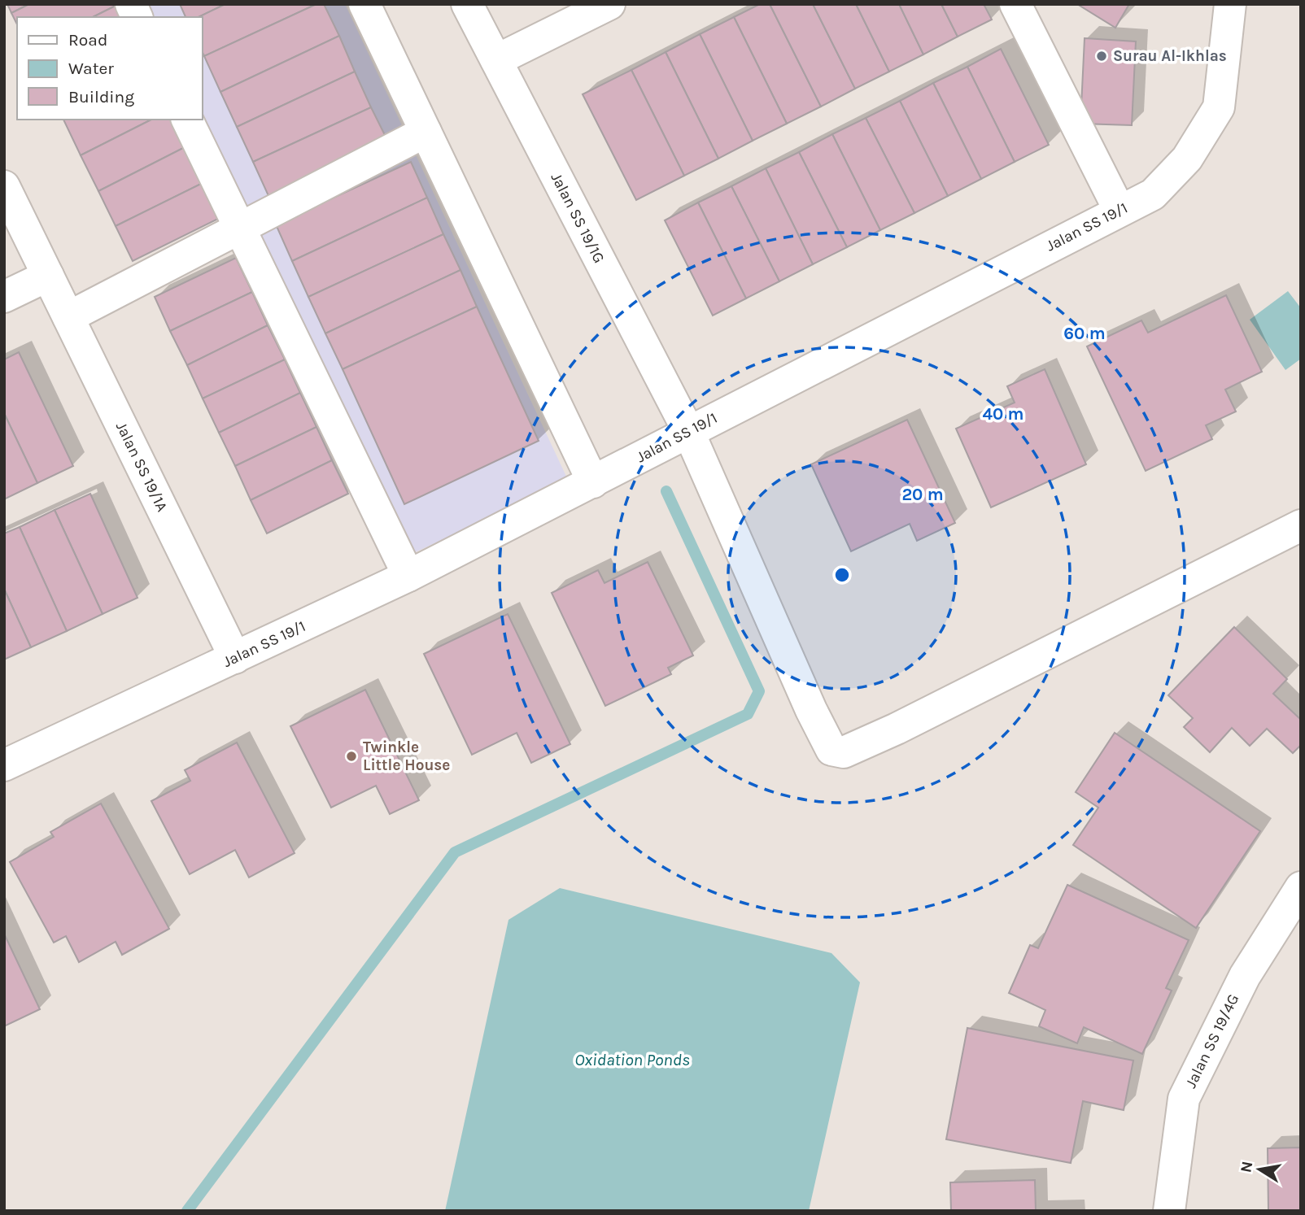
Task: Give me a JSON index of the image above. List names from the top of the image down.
{
  "streets": {
    "street": [
      "Jalan SS 19/1G",
      "Jalan SS 19/1",
      "Jalan SS 19/1A",
      "Jalan SS 19/4G"
    ]
  },
  "crossings": [
    ["Jalan SS 19/1G", "Jalan SS 19/1"],
    ["Jalan SS 19/1", "Jalan SS 19/1A"]
  ],
  "water": ["Oxidation Ponds"],
  "places": ["Surau Al-Ikhlas", "Twinkle Little House"],
  "legend": ["Road", "Water", "Building"],
  "north": "left",
  "rings": ["60 m", "40 m", "20 m"]
}
